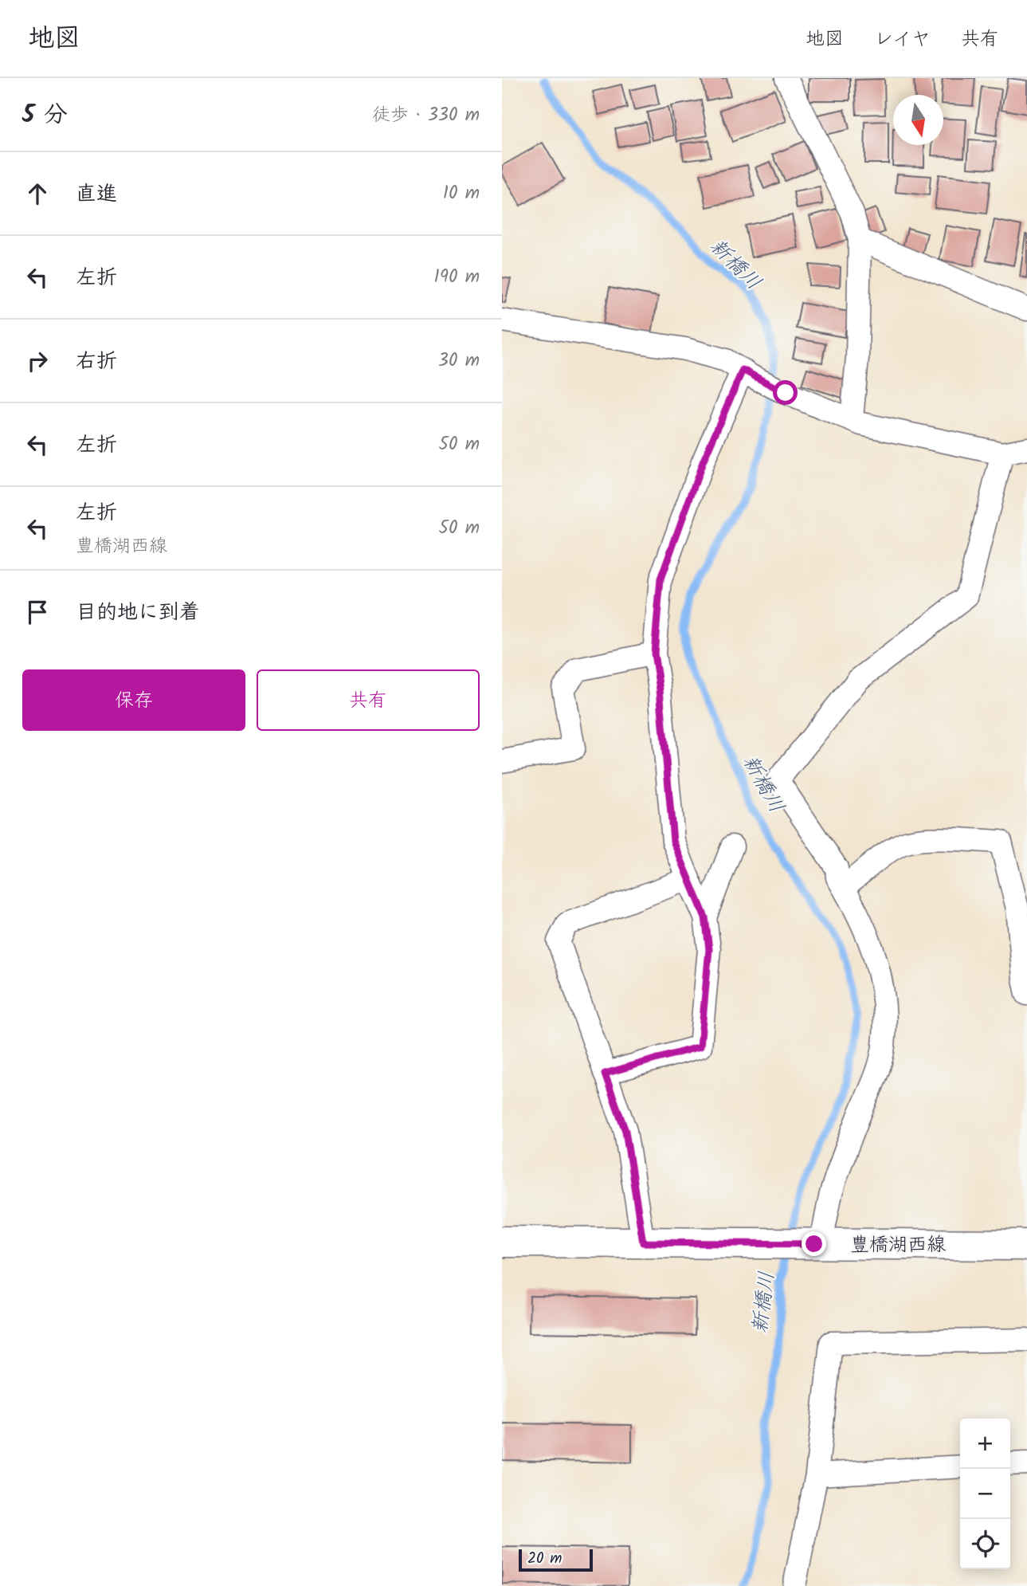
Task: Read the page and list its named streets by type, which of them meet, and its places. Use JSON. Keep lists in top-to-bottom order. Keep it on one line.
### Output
{"streets":{"main road":["豊橋湖西線"]},"water":["新橋川"],"scale_bar":"20 m","north":"bottom","page":{"header":"地図","nav":["地図","レイヤ","共有"],"heading":["5 分","徒歩 · 330 m"],"list":[["直進","10 m"],["左折","190 m"],["右折","30 m"],["左折","50 m"],["左折","豊橋湖西線","50 m"],"目的地に到着"],"buttons":["保存","共有"],"map_buttons":["+","−"],"scale":"20 m"}}
